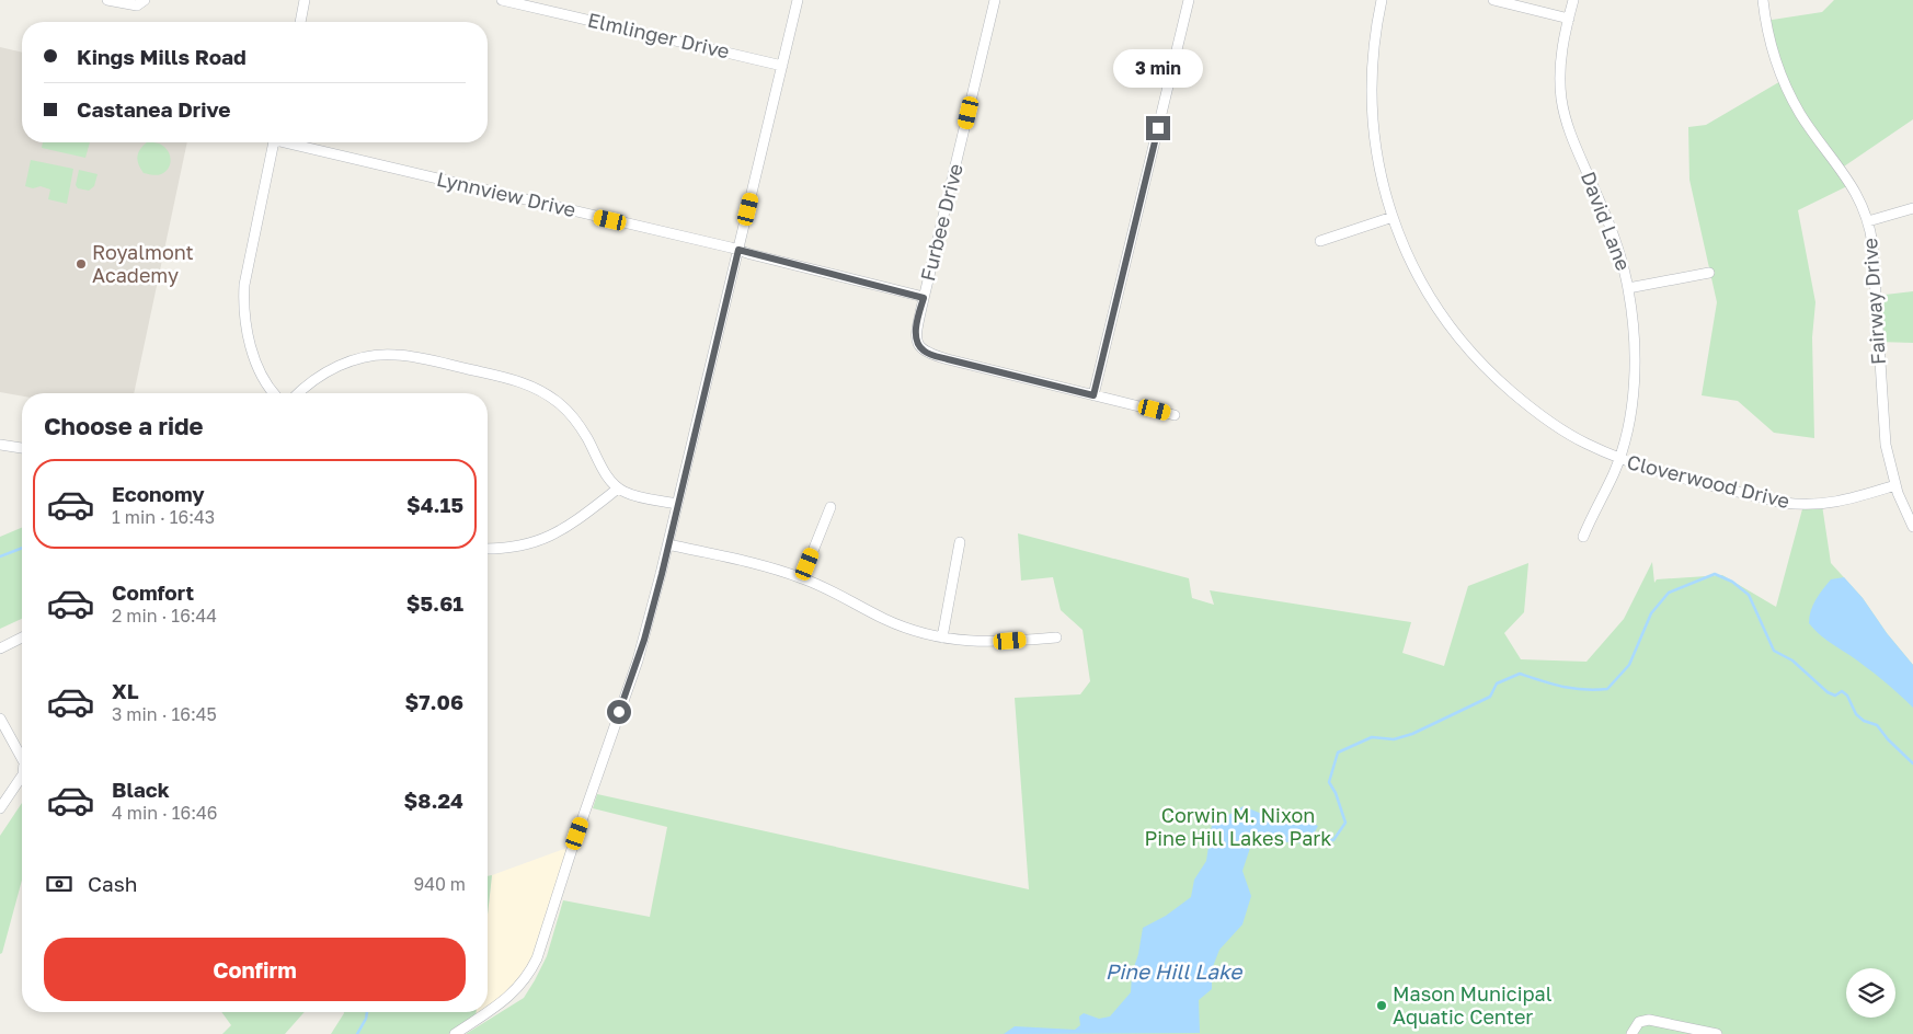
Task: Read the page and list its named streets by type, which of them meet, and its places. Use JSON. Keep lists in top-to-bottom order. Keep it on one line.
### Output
{"streets":{"street":["Elmlinger Drive","Lynnview Drive","David Lane","Furbee Drive","Fairway Drive","Cloverwood Drive"]},"crossings":[["Lynnview Drive","Furbee Drive"],["David Lane","Cloverwood Drive"],["Fairway Drive","Cloverwood Drive"]],"water":["Pine Hill Lake"],"parks":["Corwin M. Nixon Pine Hill Lakes Park"],"places":["Royalmont Academy","Mason Municipal Aquatic Center"],"page":{"banner":["Kings Mills Road","Castanea Drive"],"bubble":"3 min","heading":"Choose a ride","list":[{"name":"Economy","note":"1 min · 16:43","value":"$4.15"},{"name":"Comfort","note":"2 min · 16:44","value":"$5.61"},{"name":"XL","note":"3 min · 16:45","value":"$7.06"},{"name":"Black","note":"4 min · 16:46","value":"$8.24"}],"pay":["Cash","940 m"],"buttons":"Confirm"}}
